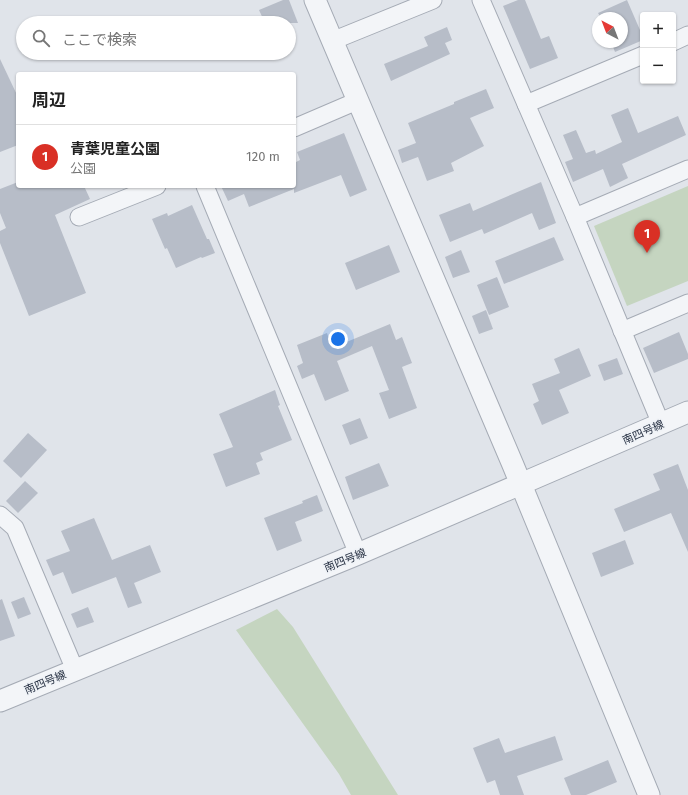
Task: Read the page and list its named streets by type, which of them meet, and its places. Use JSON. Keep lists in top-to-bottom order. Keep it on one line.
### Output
{"streets":{"street":["南四号線"]},"north":"top left","page":{"map_buttons":["+","−"],"search":"ここで検索","heading":"周辺","list":[{"mark":"1","name":"青葉児童公園","note":"公園","value":"120 m"}],"pins":"1"}}
